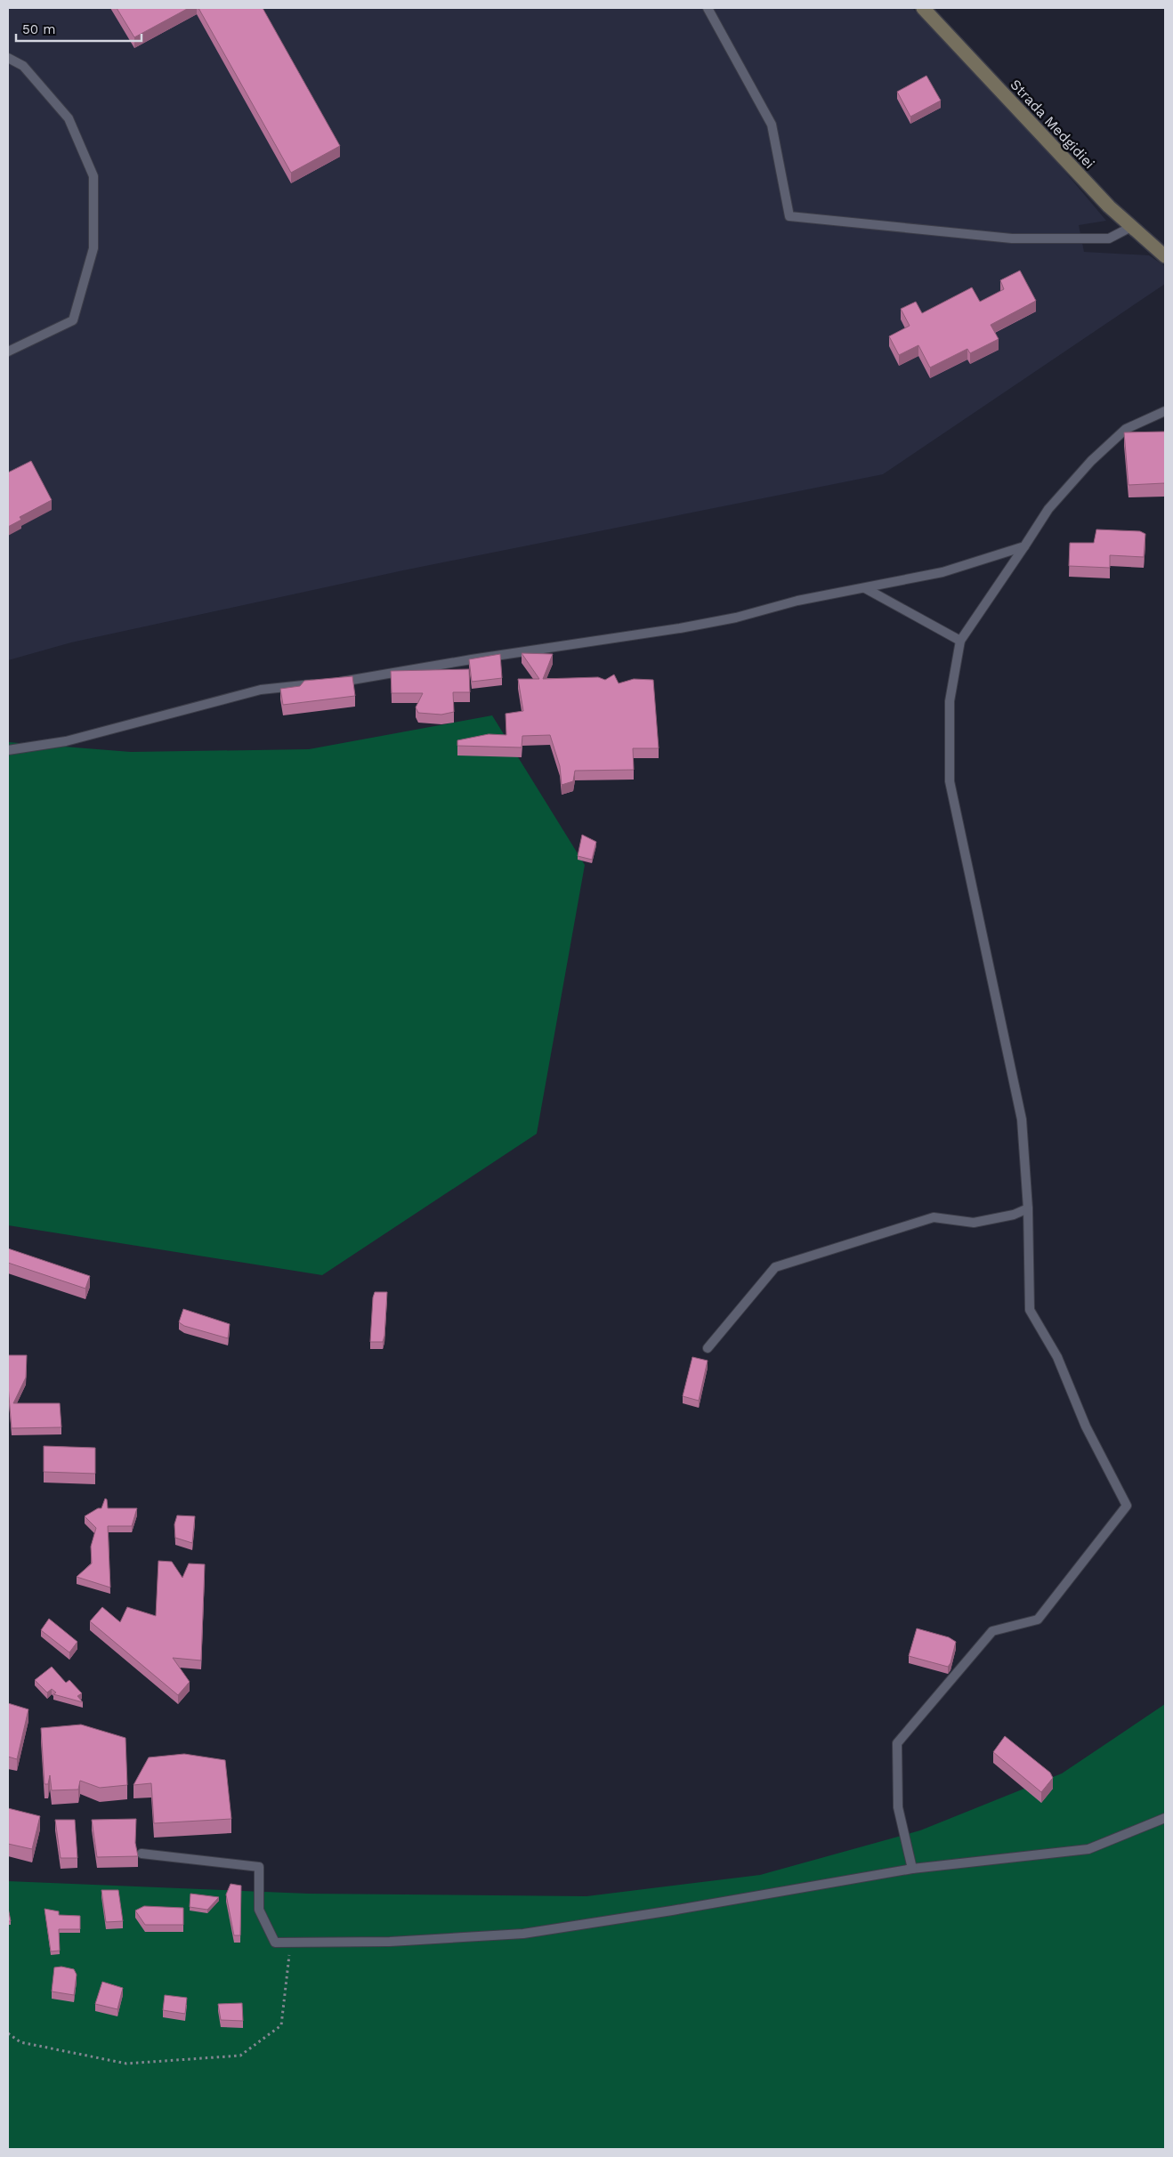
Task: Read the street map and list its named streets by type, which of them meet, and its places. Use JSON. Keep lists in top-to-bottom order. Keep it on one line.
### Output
{"streets":{"main road":["Strada Medgidiei"]},"scale_bar":"50 m"}
